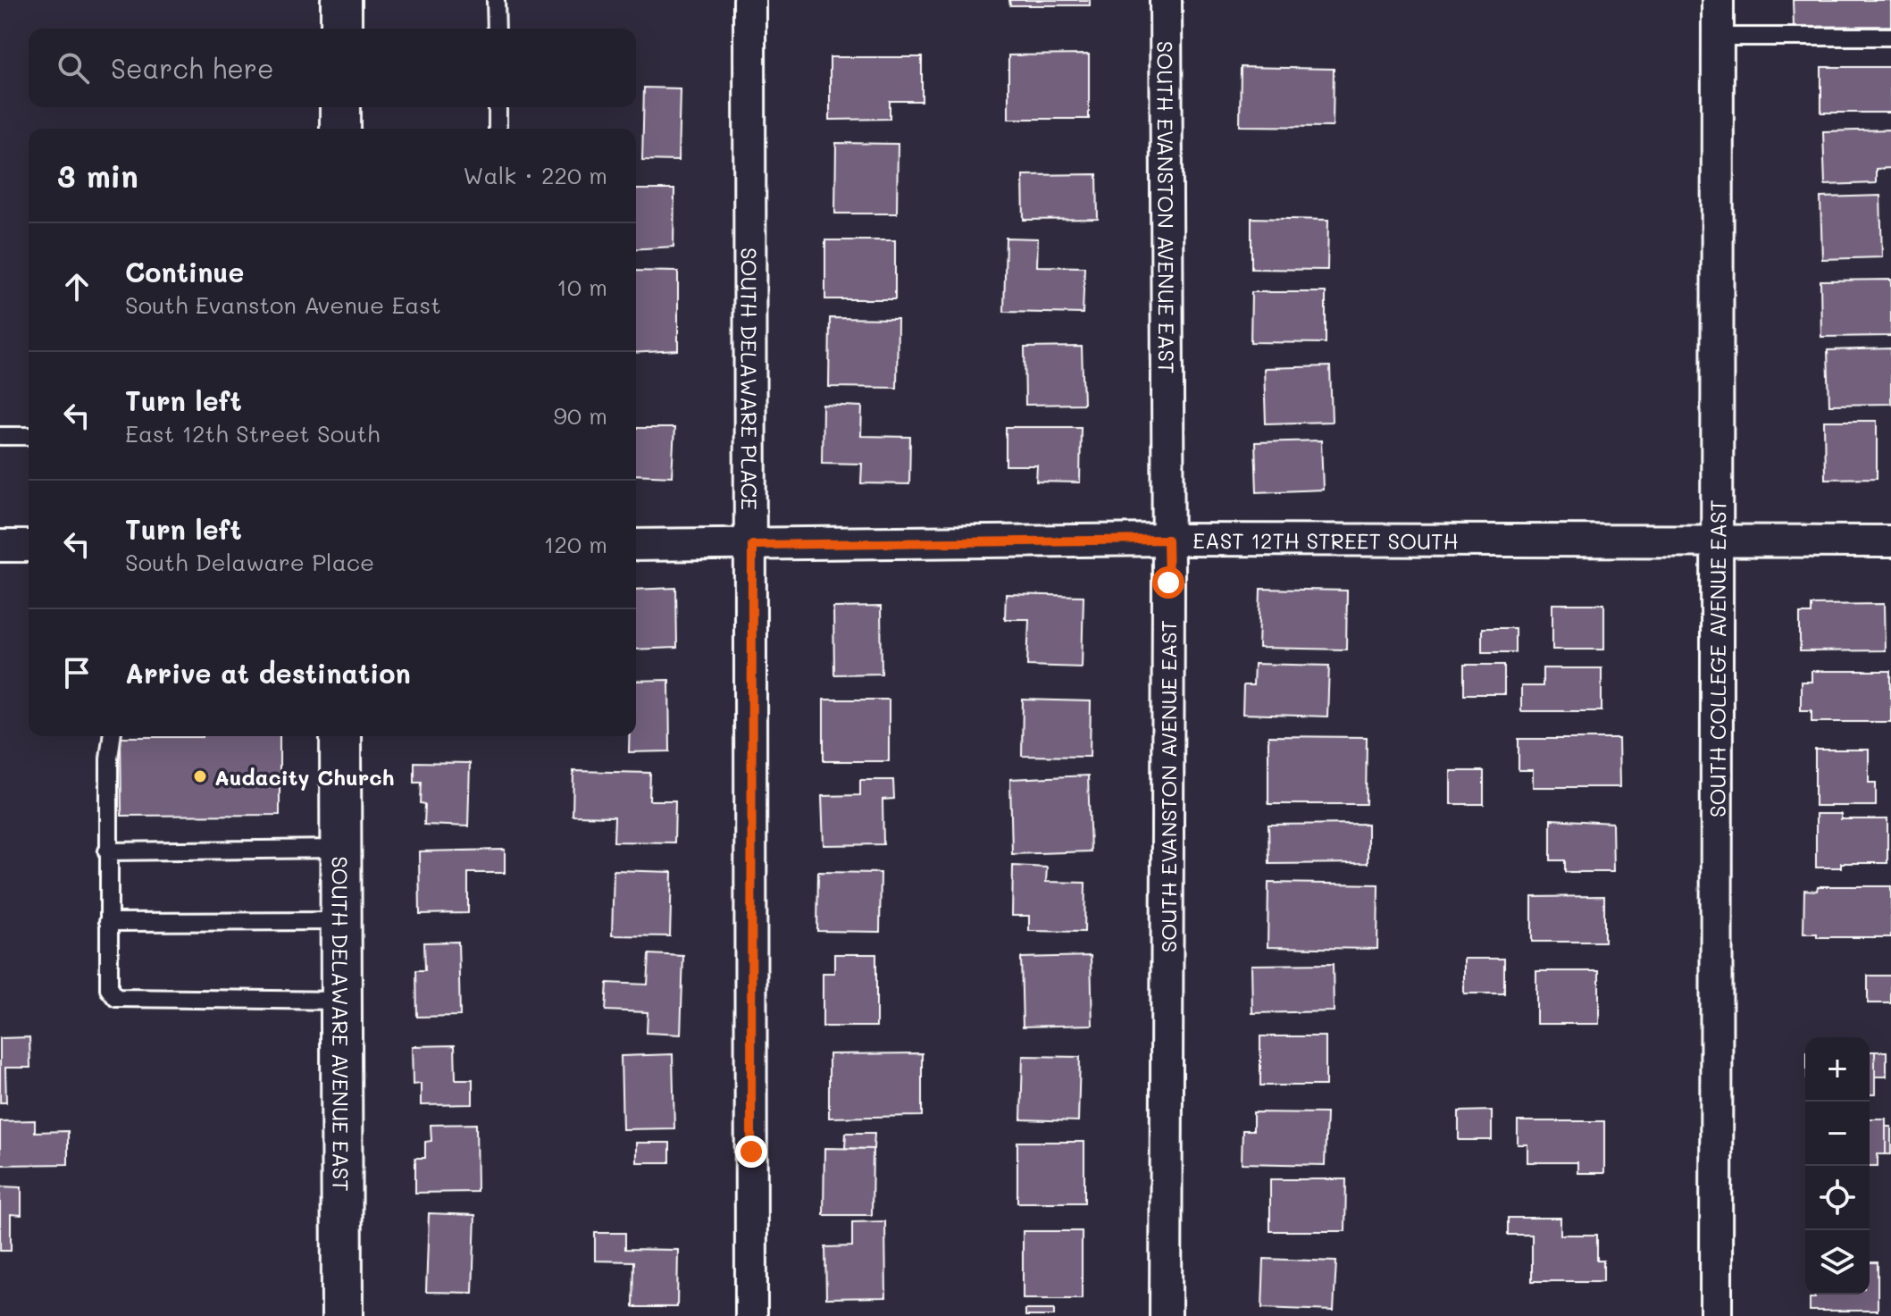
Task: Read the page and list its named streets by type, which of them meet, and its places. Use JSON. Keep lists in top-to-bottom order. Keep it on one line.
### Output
{"streets":{"main road":["SOUTH DELAWARE AVENUE EAST"],"street":["SOUTH EVANSTON AVENUE EAST","SOUTH DELAWARE PLACE","EAST 12TH STREET SOUTH","SOUTH COLLEGE AVENUE EAST"]},"crossings":[["SOUTH EVANSTON AVENUE EAST","EAST 12TH STREET SOUTH"],["SOUTH DELAWARE PLACE","EAST 12TH STREET SOUTH"],["EAST 12TH STREET SOUTH","SOUTH COLLEGE AVENUE EAST"]],"places":["Audacity Church"],"page":{"search":"Search here","heading":["3 min","Walk · 220 m"],"list":[["Continue","South Evanston Avenue East","10 m"],["Turn left","East 12th Street South","90 m"],["Turn left","South Delaware Place","120 m"],"Arrive at destination"],"map_buttons":["+","−"]}}
